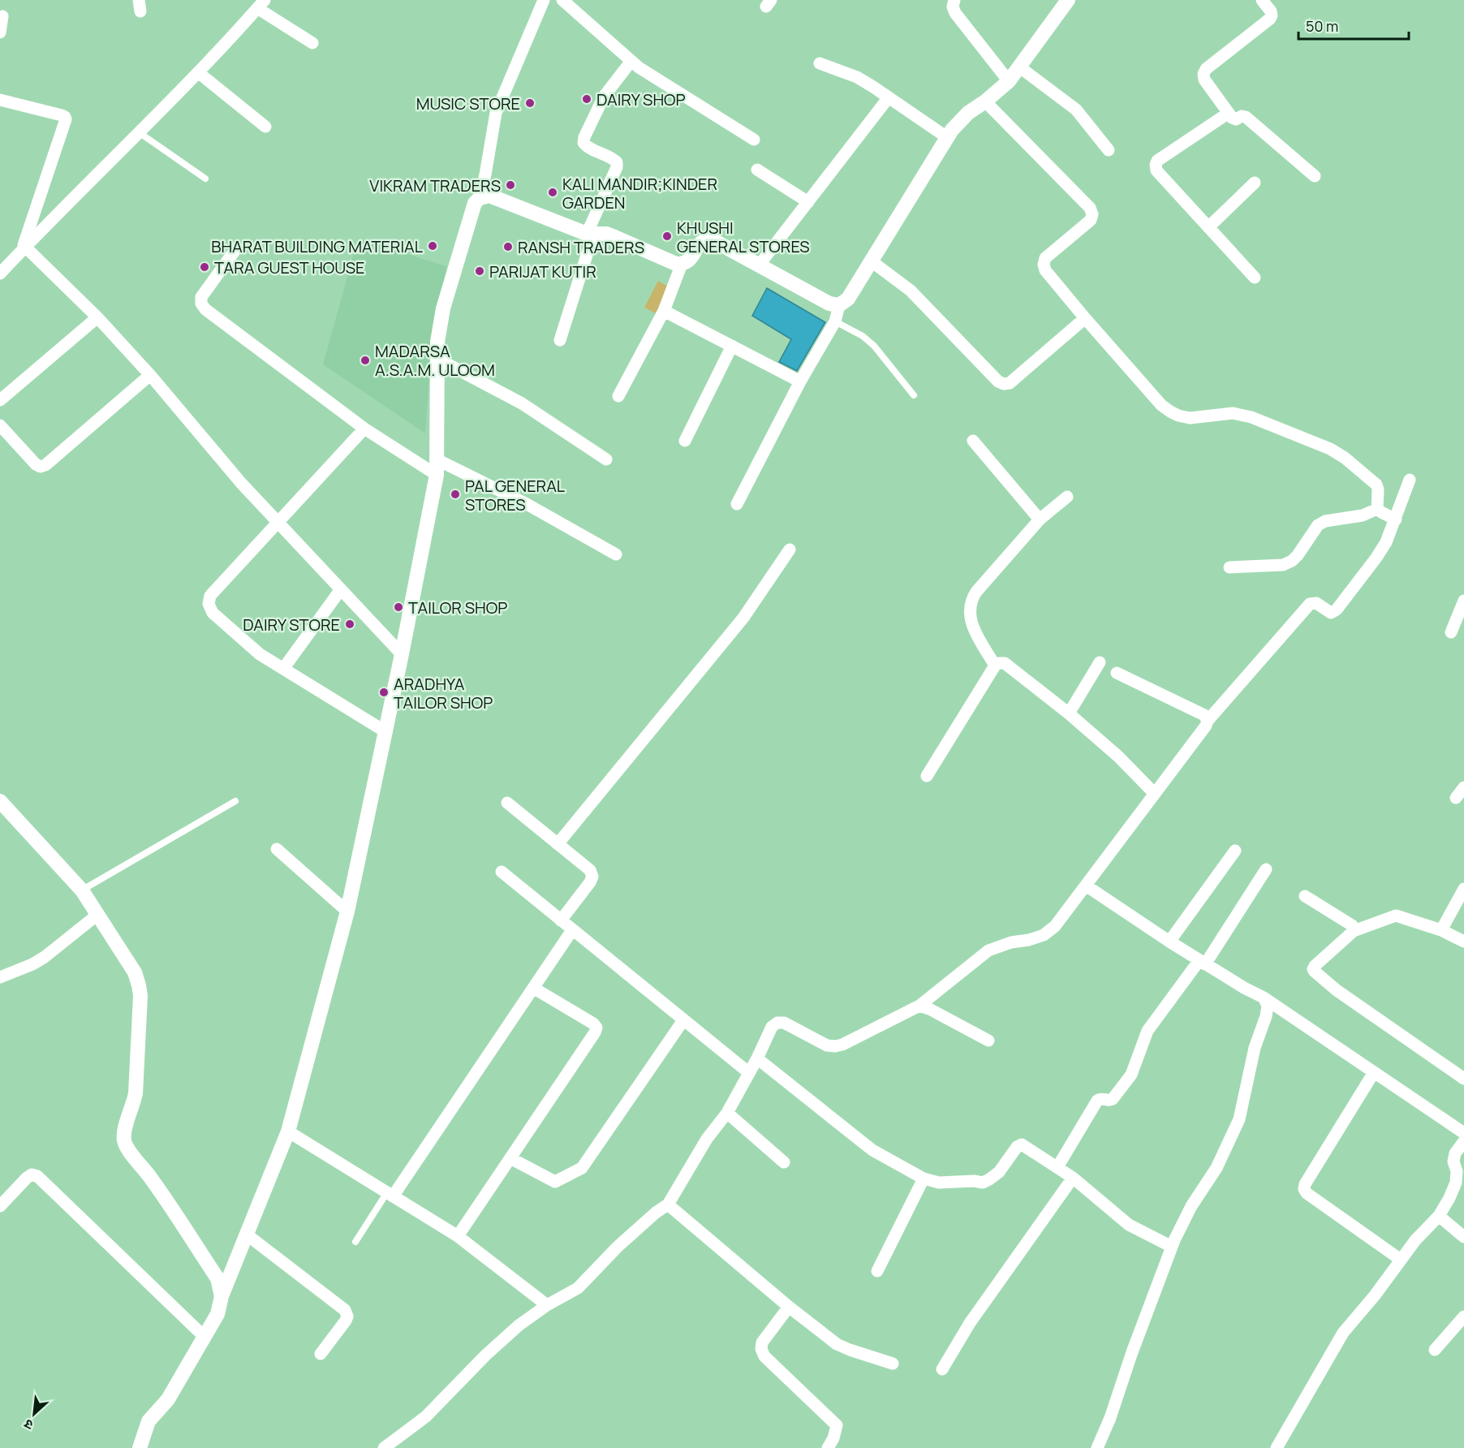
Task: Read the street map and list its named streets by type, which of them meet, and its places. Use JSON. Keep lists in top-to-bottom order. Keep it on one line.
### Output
{"places":["DAIRY SHOP","MUSIC STORE","VIKRAM TRADERS","KALI MANDIR;KINDER GARDEN","KHUSHI GENERAL STORES","BHARAT BUILDING MATERIAL","RANSH TRADERS","TARA GUEST HOUSE","PARIJAT KUTIR","MADARSA A.S.A.M. ULOOM","PAL GENERAL STORES","TAILOR SHOP","DAIRY STORE","ARADHYA TAILOR SHOP"],"scale_bar":"50 m","north":"bottom left"}
